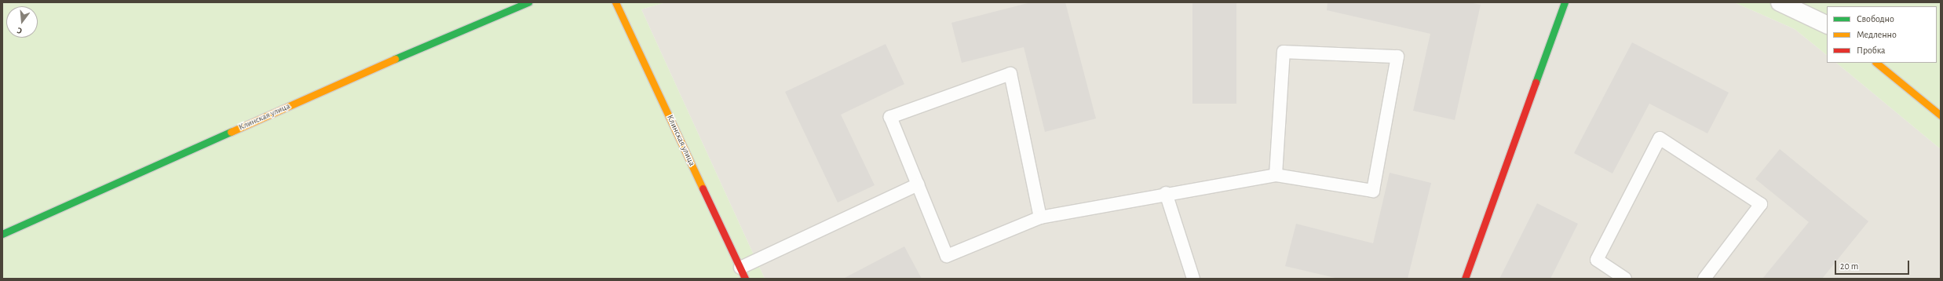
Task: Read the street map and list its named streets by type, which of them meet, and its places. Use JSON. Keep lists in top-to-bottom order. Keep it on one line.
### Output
{"streets":{"street":["Клинская улица"]},"legend":["Свободно","Медленно","Пробка"],"scale_bar":"20 m","north":"bottom"}
